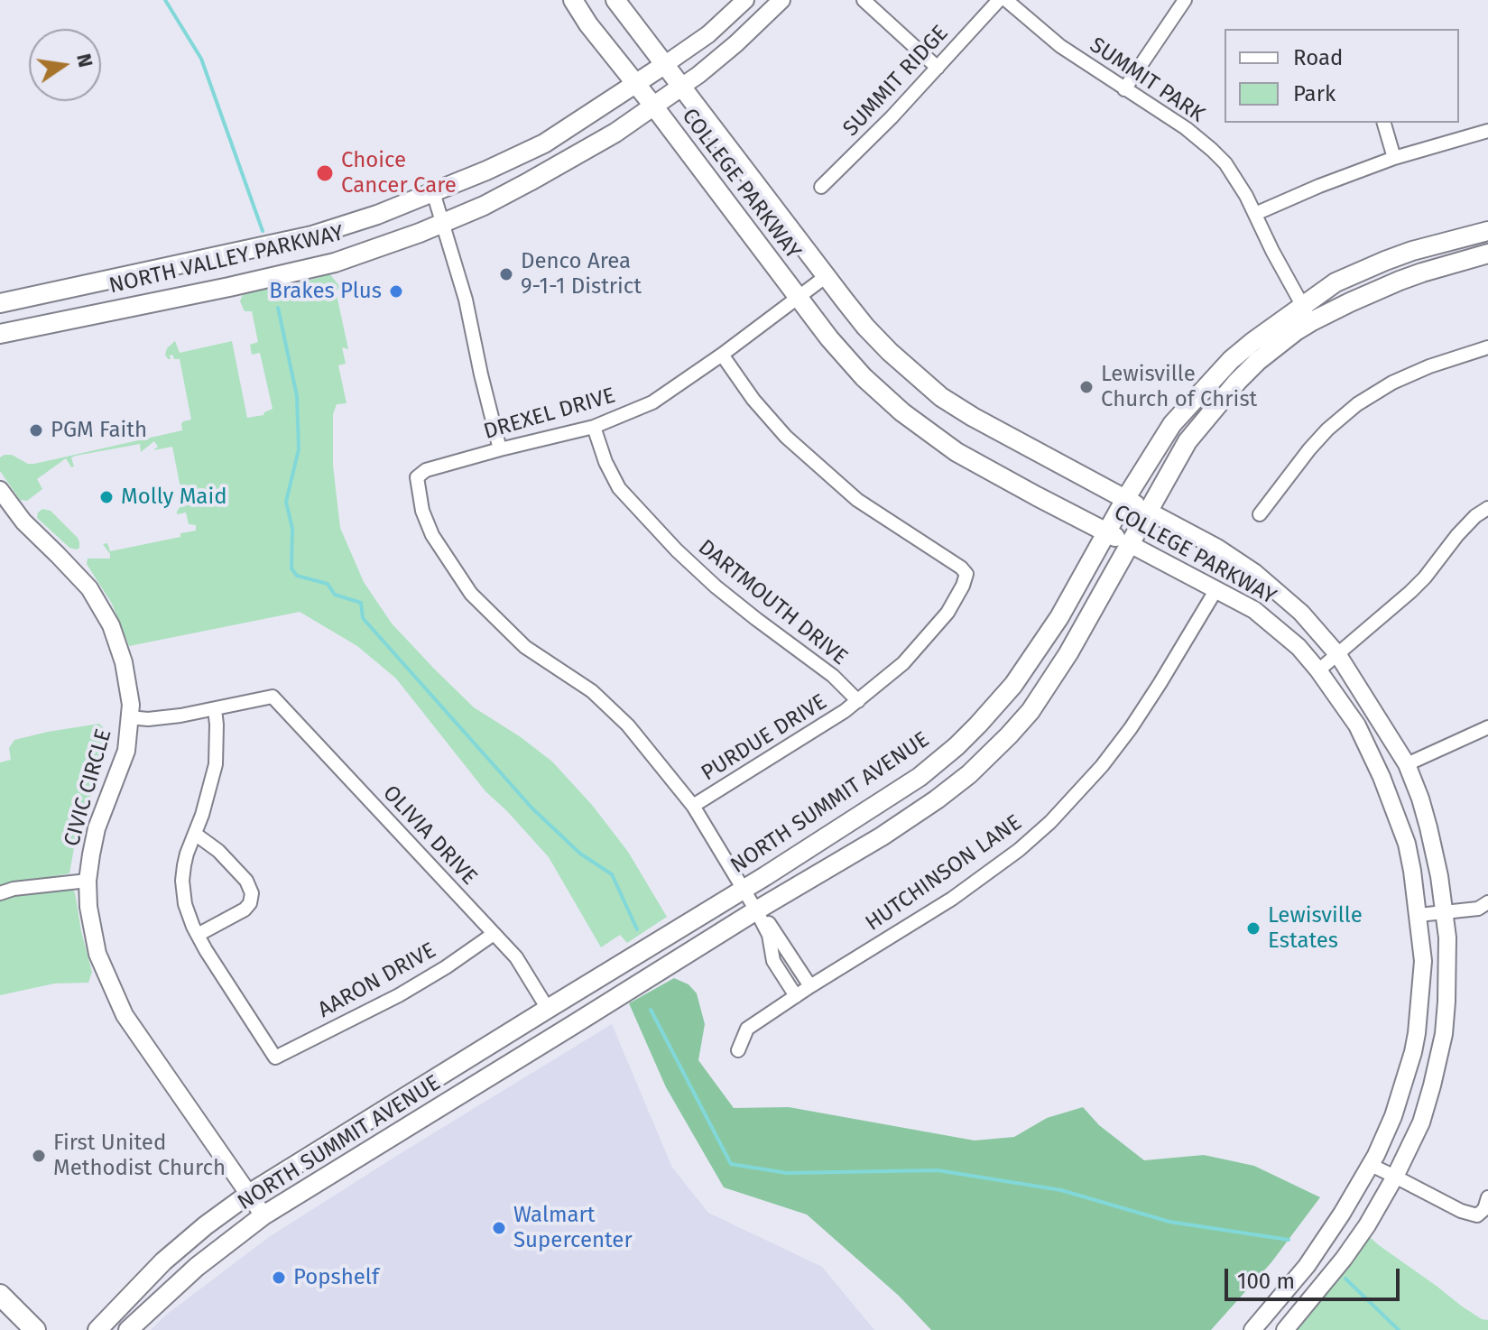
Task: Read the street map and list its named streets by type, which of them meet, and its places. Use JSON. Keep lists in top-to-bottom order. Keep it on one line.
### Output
{"streets":{"main road":["COLLEGE PARKWAY","NORTH VALLEY PARKWAY","NORTH SUMMIT AVENUE"],"street":["SUMMIT PARK","SUMMIT RIDGE","DREXEL DRIVE","DARTMOUTH DRIVE","PURDUE DRIVE","CIVIC CIRCLE","OLIVIA DRIVE","HUTCHINSON LANE","AARON DRIVE"]},"crossings":[["SUMMIT PARK","NORTH SUMMIT AVENUE"],["COLLEGE PARKWAY","NORTH VALLEY PARKWAY"],["COLLEGE PARKWAY","DREXEL DRIVE"],["COLLEGE PARKWAY","NORTH SUMMIT AVENUE"],["COLLEGE PARKWAY","HUTCHINSON LANE"],["DREXEL DRIVE","DARTMOUTH DRIVE"],["DREXEL DRIVE","PURDUE DRIVE"],["DARTMOUTH DRIVE","PURDUE DRIVE"],["CIVIC CIRCLE","NORTH SUMMIT AVENUE"],["NORTH SUMMIT AVENUE","OLIVIA DRIVE"],["OLIVIA DRIVE","AARON DRIVE"]],"places":["Choice Cancer Care","Denco Area 9-1-1 District","Brakes Plus","Lewisville Church of Christ","PGM Faith","Molly Maid","Lewisville Estates","First United Methodist Church","Walmart Supercenter","Popshelf"],"legend":["Road","Park"],"scale_bar":"100 m","north":"right"}
